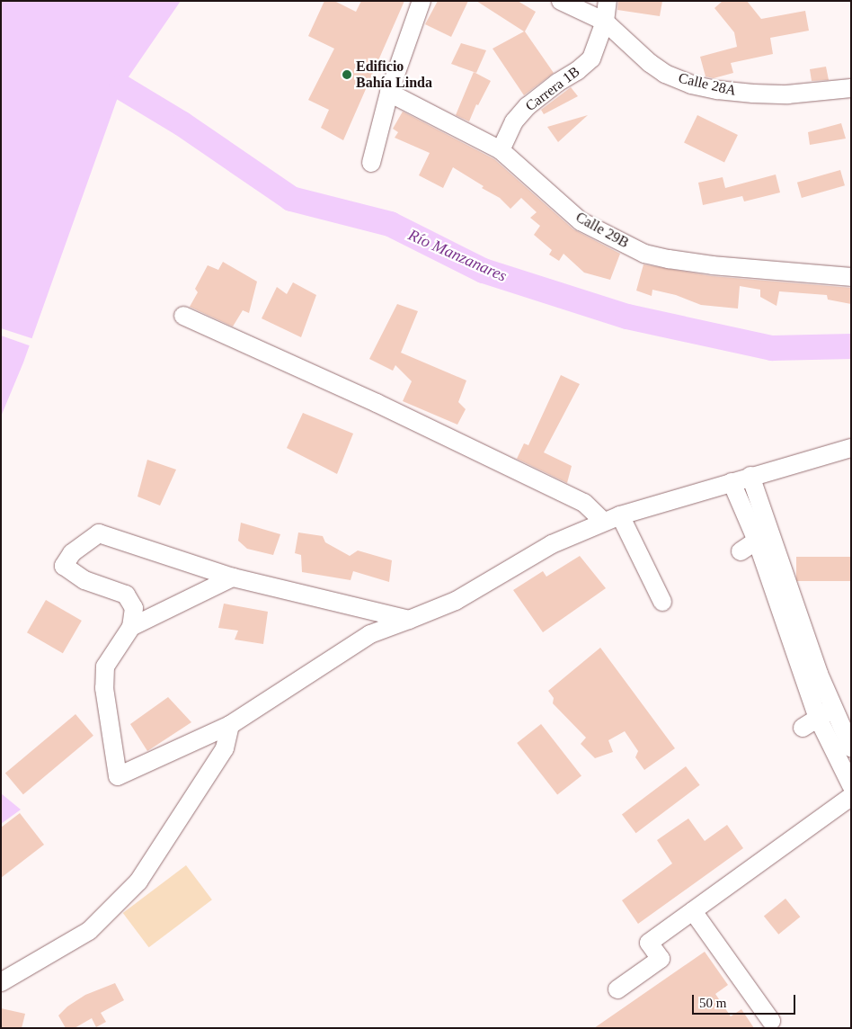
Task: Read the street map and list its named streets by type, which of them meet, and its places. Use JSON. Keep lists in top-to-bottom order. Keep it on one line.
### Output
{"streets":{"street":["Calle 28A","Carrera 1B","Calle 29B"]},"crossings":[["Calle 28A","Carrera 1B"],["Carrera 1B","Calle 29B"]],"water":["Río Manzanares"],"places":["Edificio Bahía Linda"],"scale_bar":"50 m"}
